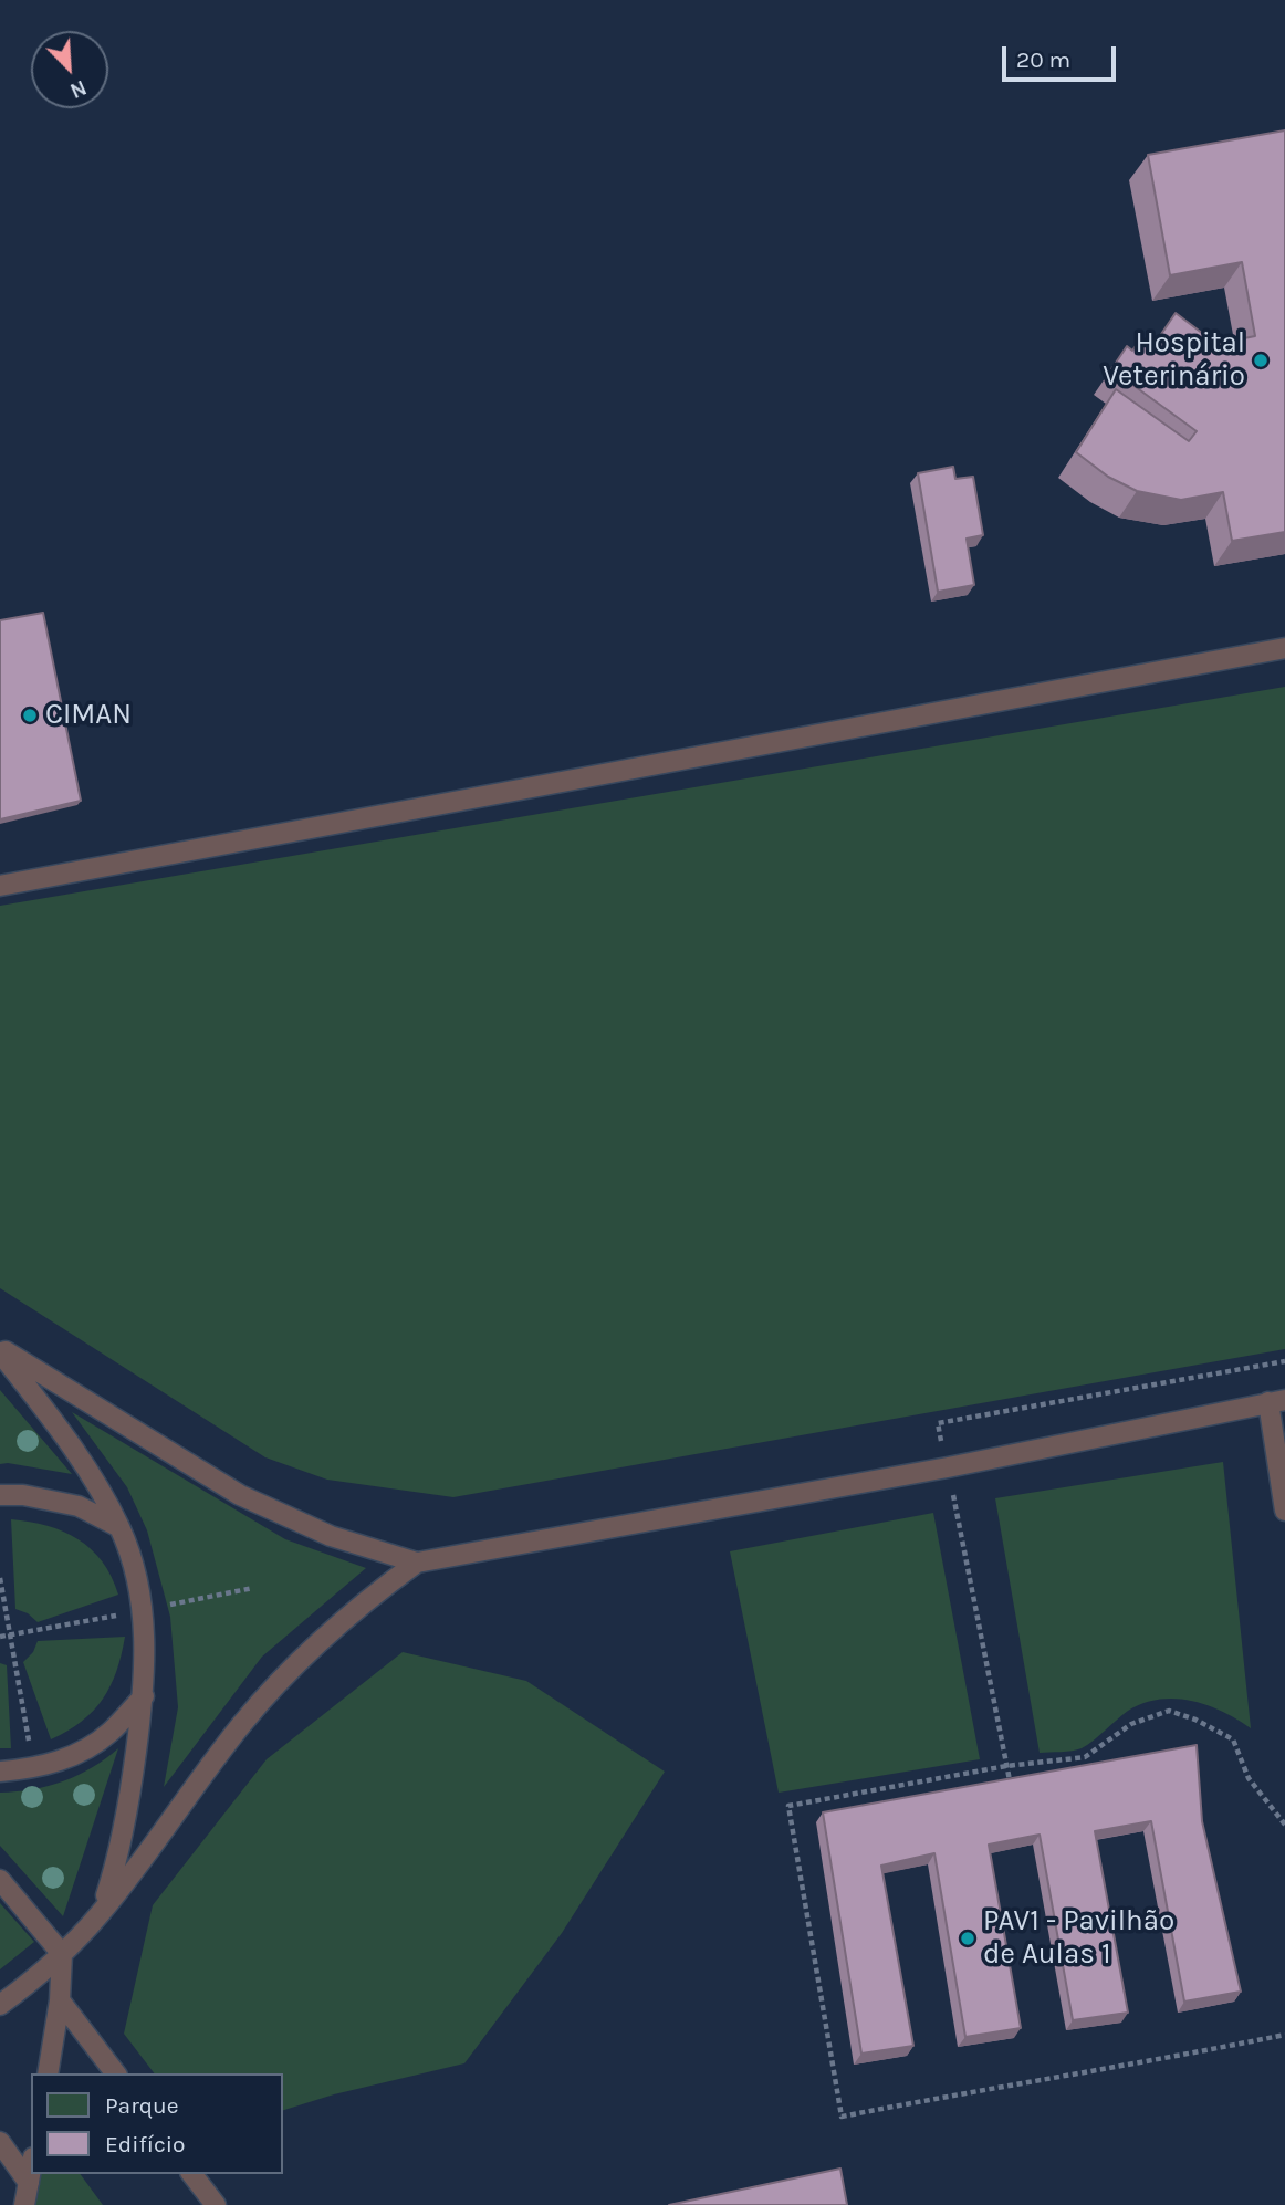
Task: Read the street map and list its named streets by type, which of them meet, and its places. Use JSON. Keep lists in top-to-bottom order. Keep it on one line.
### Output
{"places":["Hospital Veterinário","CIMAN","PAV1 - Pavilhão de Aulas 1"],"legend":["Parque","Edifício"],"scale_bar":"20 m","north":"bottom right"}
